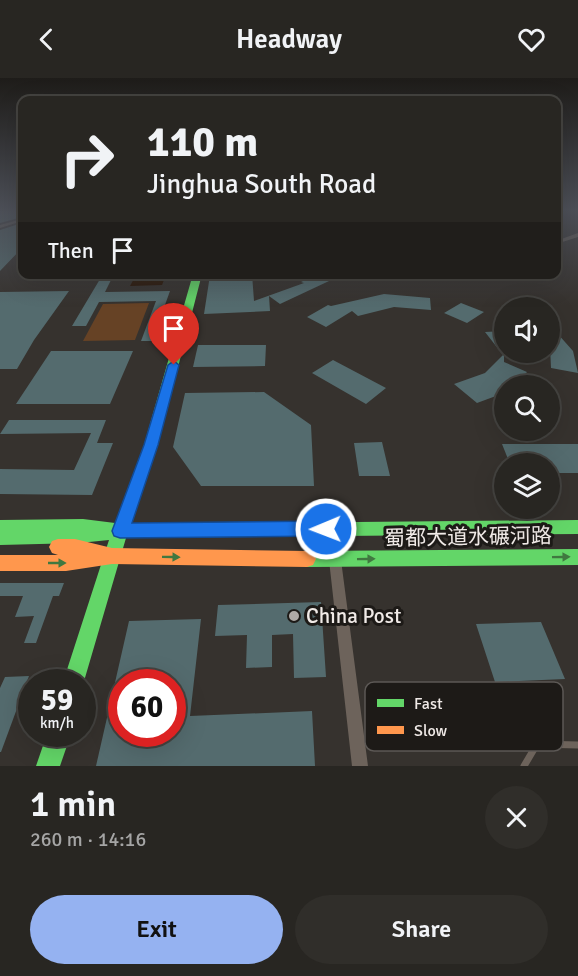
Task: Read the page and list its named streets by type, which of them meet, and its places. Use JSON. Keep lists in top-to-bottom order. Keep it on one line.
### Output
{"streets":{"main road":["蜀都大道水碾河路"]},"places":["China Post"],"legend":["Fast","Slow"],"page":{"header":"Headway","turn":["110 m","Jinghua South Road"],"then":"Then","speed":"59 km/h","limit":"60","heading":["1 min","260 m · 14:16"],"buttons":["Exit","Share"]}}
